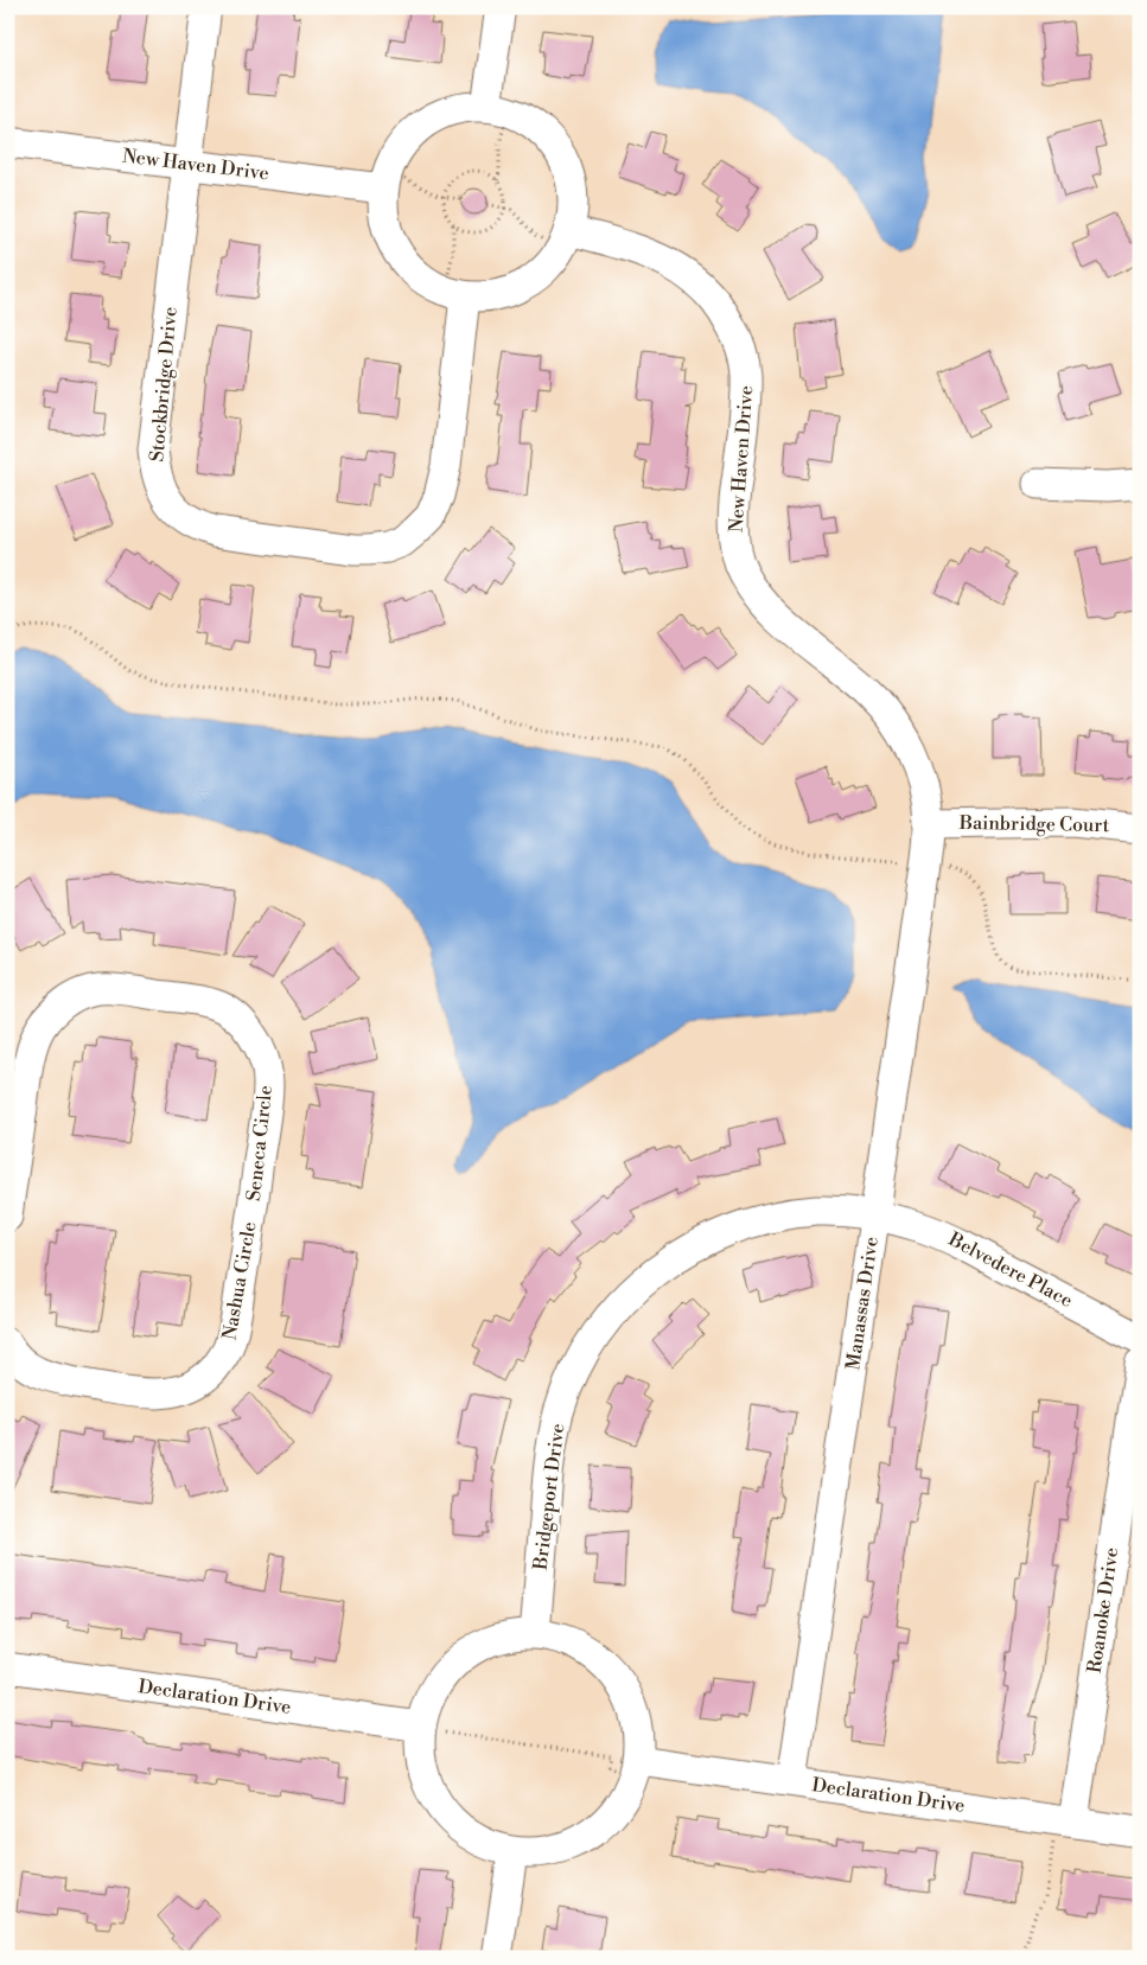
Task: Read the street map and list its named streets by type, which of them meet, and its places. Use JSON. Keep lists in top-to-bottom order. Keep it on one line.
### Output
{"streets":{"street":["New Haven Drive","Stockbridge Drive","Bainbridge Court","Seneca Circle","Belvedere Place","Nashua Circle","Manassas Drive","Bridgeport Drive","Roanoke Drive","Declaration Drive"]},"crossings":[["New Haven Drive","Stockbridge Drive"],["New Haven Drive","Bainbridge Court"],["New Haven Drive","Manassas Drive"],["Bainbridge Court","Manassas Drive"],["Seneca Circle","Nashua Circle"],["Belvedere Place","Manassas Drive"],["Belvedere Place","Bridgeport Drive"],["Manassas Drive","Bridgeport Drive"],["Manassas Drive","Declaration Drive"],["Roanoke Drive","Declaration Drive"]]}
